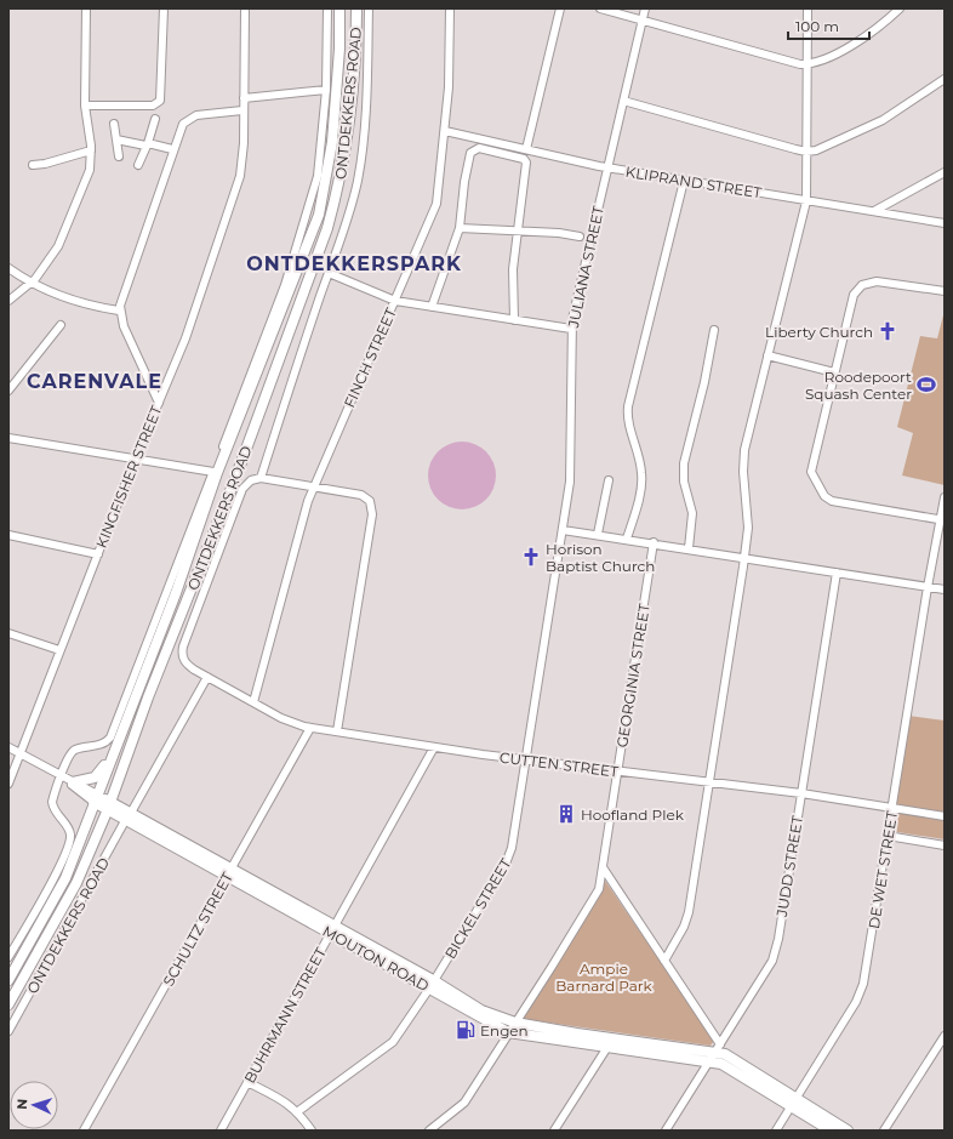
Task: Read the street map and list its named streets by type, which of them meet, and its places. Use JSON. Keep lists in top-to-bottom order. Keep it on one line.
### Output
{"streets":{"main road":["ONTDEKKERS ROAD","MOUTON ROAD"],"street":["KLIPRAND STREET","JULIANA STREET","FINCH STREET","KINGFISHER STREET","GEORGINIA STREET","CUTTEN STREET","JUDD STREET","DE WET STREET","BICKEL STREET","SCHULTZ STREET","BUHRMANN STREET"]},"crossings":[["ONTDEKKERS ROAD","CUTTEN STREET"],["ONTDEKKERS ROAD","MOUTON ROAD"],["KLIPRAND STREET","JULIANA STREET"],["KLIPRAND STREET","FINCH STREET"],["JULIANA STREET","BICKEL STREET"],["FINCH STREET","CUTTEN STREET"],["KINGFISHER STREET","MOUTON ROAD"],["GEORGINIA STREET","CUTTEN STREET"],["GEORGINIA STREET","MOUTON ROAD"],["CUTTEN STREET","JUDD STREET"],["CUTTEN STREET","DE WET STREET"],["CUTTEN STREET","BICKEL STREET"],["CUTTEN STREET","SCHULTZ STREET"],["CUTTEN STREET","BUHRMANN STREET"],["JUDD STREET","MOUTON ROAD"],["DE WET STREET","MOUTON ROAD"],["BICKEL STREET","MOUTON ROAD"],["SCHULTZ STREET","MOUTON ROAD"],["MOUTON ROAD","BUHRMANN STREET"]],"districts":["ONTDEKKERSPARK","CARENVALE"],"parks":["Ampie Barnard Park"],"places":{"church":["Liberty Church","Horison Baptist Church"],"sports":["Roodepoort Squash Center"],"building":["Hoofland Plek"],"fuel station":["Engen"]},"scale_bar":"100 m","north":"left"}
